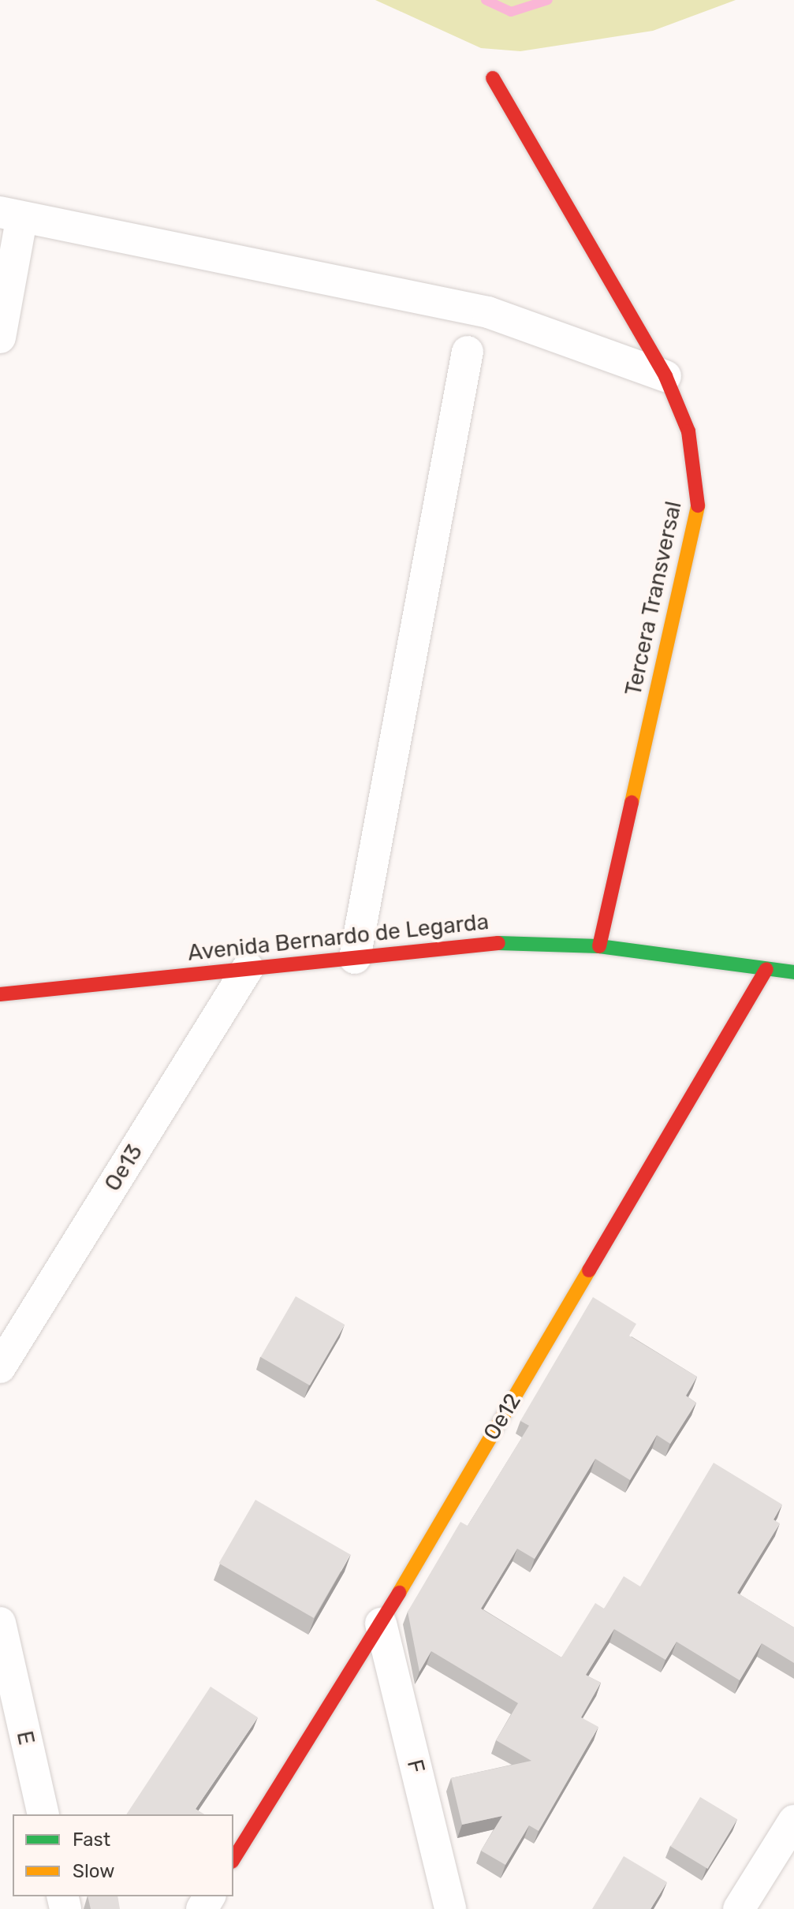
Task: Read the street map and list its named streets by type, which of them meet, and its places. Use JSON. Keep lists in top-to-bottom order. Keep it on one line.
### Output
{"streets":{"street":["Tercera Transversal","Avenida Bernardo de Legarda","Oe13","Oe12","E","F"]},"crossings":[["Tercera Transversal","Avenida Bernardo de Legarda"],["Avenida Bernardo de Legarda","Oe13"],["Avenida Bernardo de Legarda","Oe12"],["Oe12","F"]],"legend":["Fast","Slow"]}
